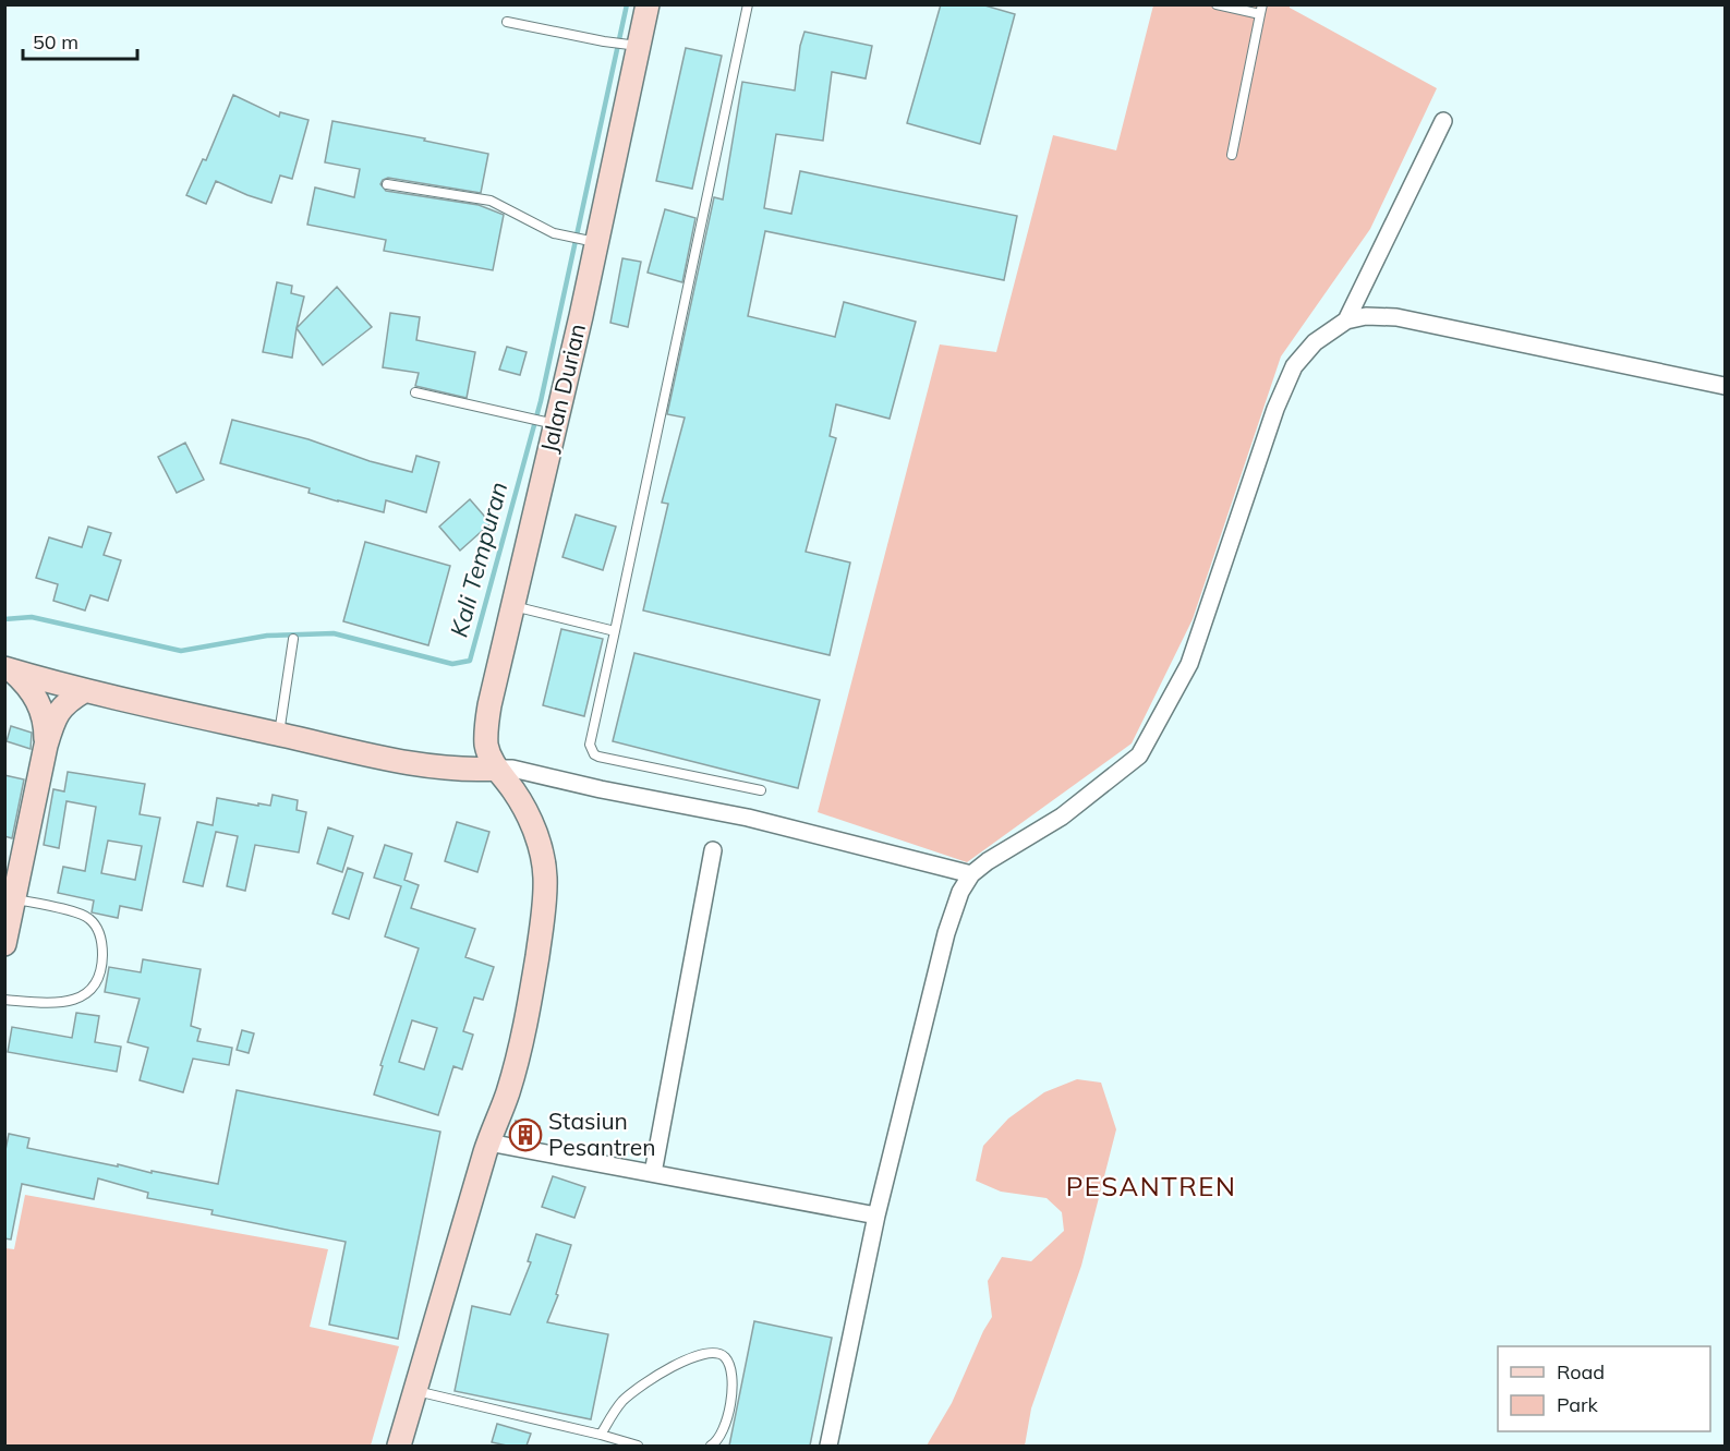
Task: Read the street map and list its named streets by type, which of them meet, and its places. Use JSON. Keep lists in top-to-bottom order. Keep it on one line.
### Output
{"streets":{"main road":["Jalan Durian"]},"districts":["PESANTREN"],"water":["Kali Tempuran"],"places":{"building":["Stasiun Pesantren"]},"legend":["Road","Park"],"scale_bar":"50 m"}
